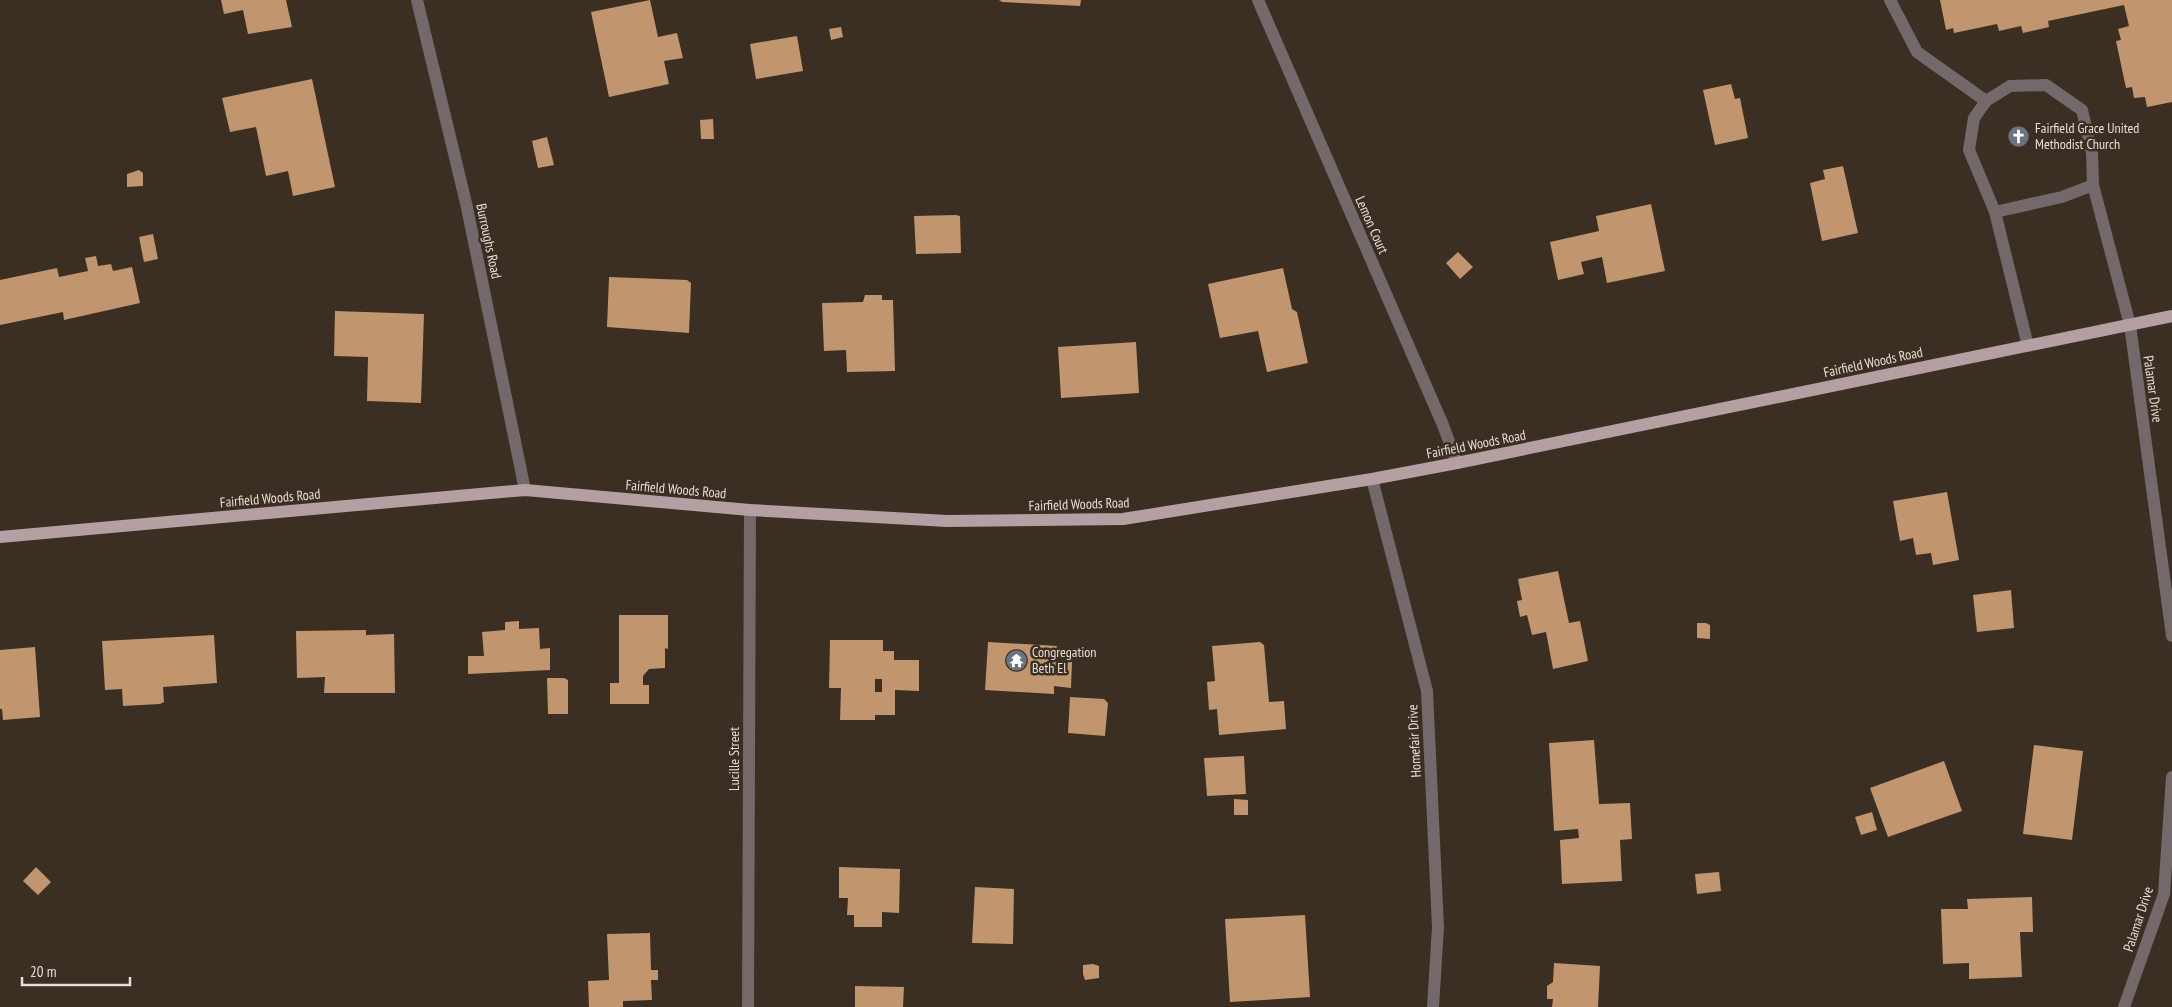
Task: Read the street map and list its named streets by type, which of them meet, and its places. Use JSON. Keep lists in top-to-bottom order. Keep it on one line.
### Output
{"streets":{"main road":["Fairfield Woods Road"],"street":["Lemon Court","Burroughs Road","Palamar Drive","Homefair Drive","Lucille Street"]},"crossings":[["Lemon Court","Fairfield Woods Road"],["Burroughs Road","Fairfield Woods Road"],["Fairfield Woods Road","Palamar Drive"],["Fairfield Woods Road","Homefair Drive"],["Fairfield Woods Road","Lucille Street"]],"places":{"church":["Fairfield Grace United Methodist Church"],"temple":["Congregation Beth El"]},"scale_bar":"20 m"}
